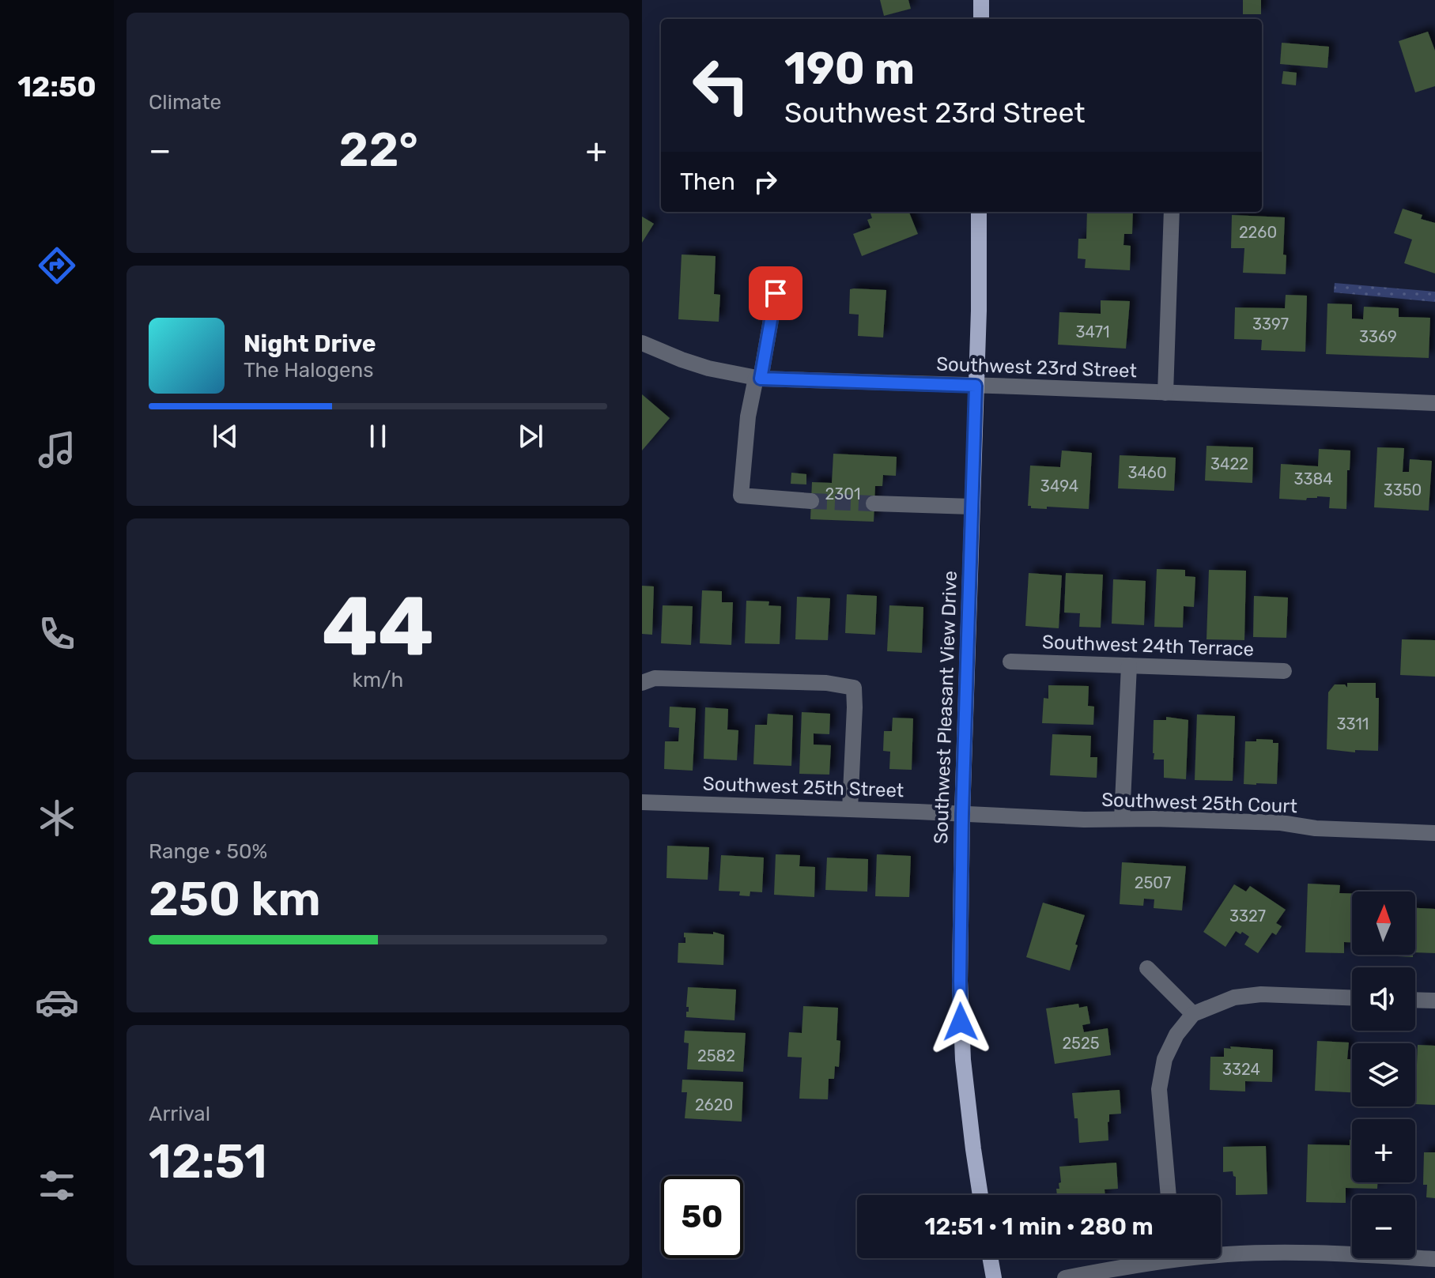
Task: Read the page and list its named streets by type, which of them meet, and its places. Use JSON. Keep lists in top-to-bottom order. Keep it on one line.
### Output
{"streets":{"main road":["Southwest Pleasant View Drive"],"street":["Southwest 23rd Street","Southwest 24th Terrace","Southwest 25th Street","Southwest 25th Court"]},"crossings":[["Southwest 23rd Street","Southwest Pleasant View Drive"],["Southwest Pleasant View Drive","Southwest 25th Street"],["Southwest Pleasant View Drive","Southwest 25th Court"],["Southwest 25th Street","Southwest 25th Court"]],"house_numbers":["2260","3397","3471","3369","3422","3460","3384","3494","3350","2301","3311","2507","3327","2525","2582","3324","2620"],"north":"top","page":{"tabs":"12:50","tile":["Climate",["44","km/h"],["Range · 50%","250 km"],["Arrival","12:51"]],"turn":["190 m","Southwest 23rd Street"],"heat":["−","22°","+"],"then":"Then","song":["Night Drive","The Halogens"],"map_buttons":["+","−"],"limit":"50","trip":"12:51 · 1 min · 280 m"}}
